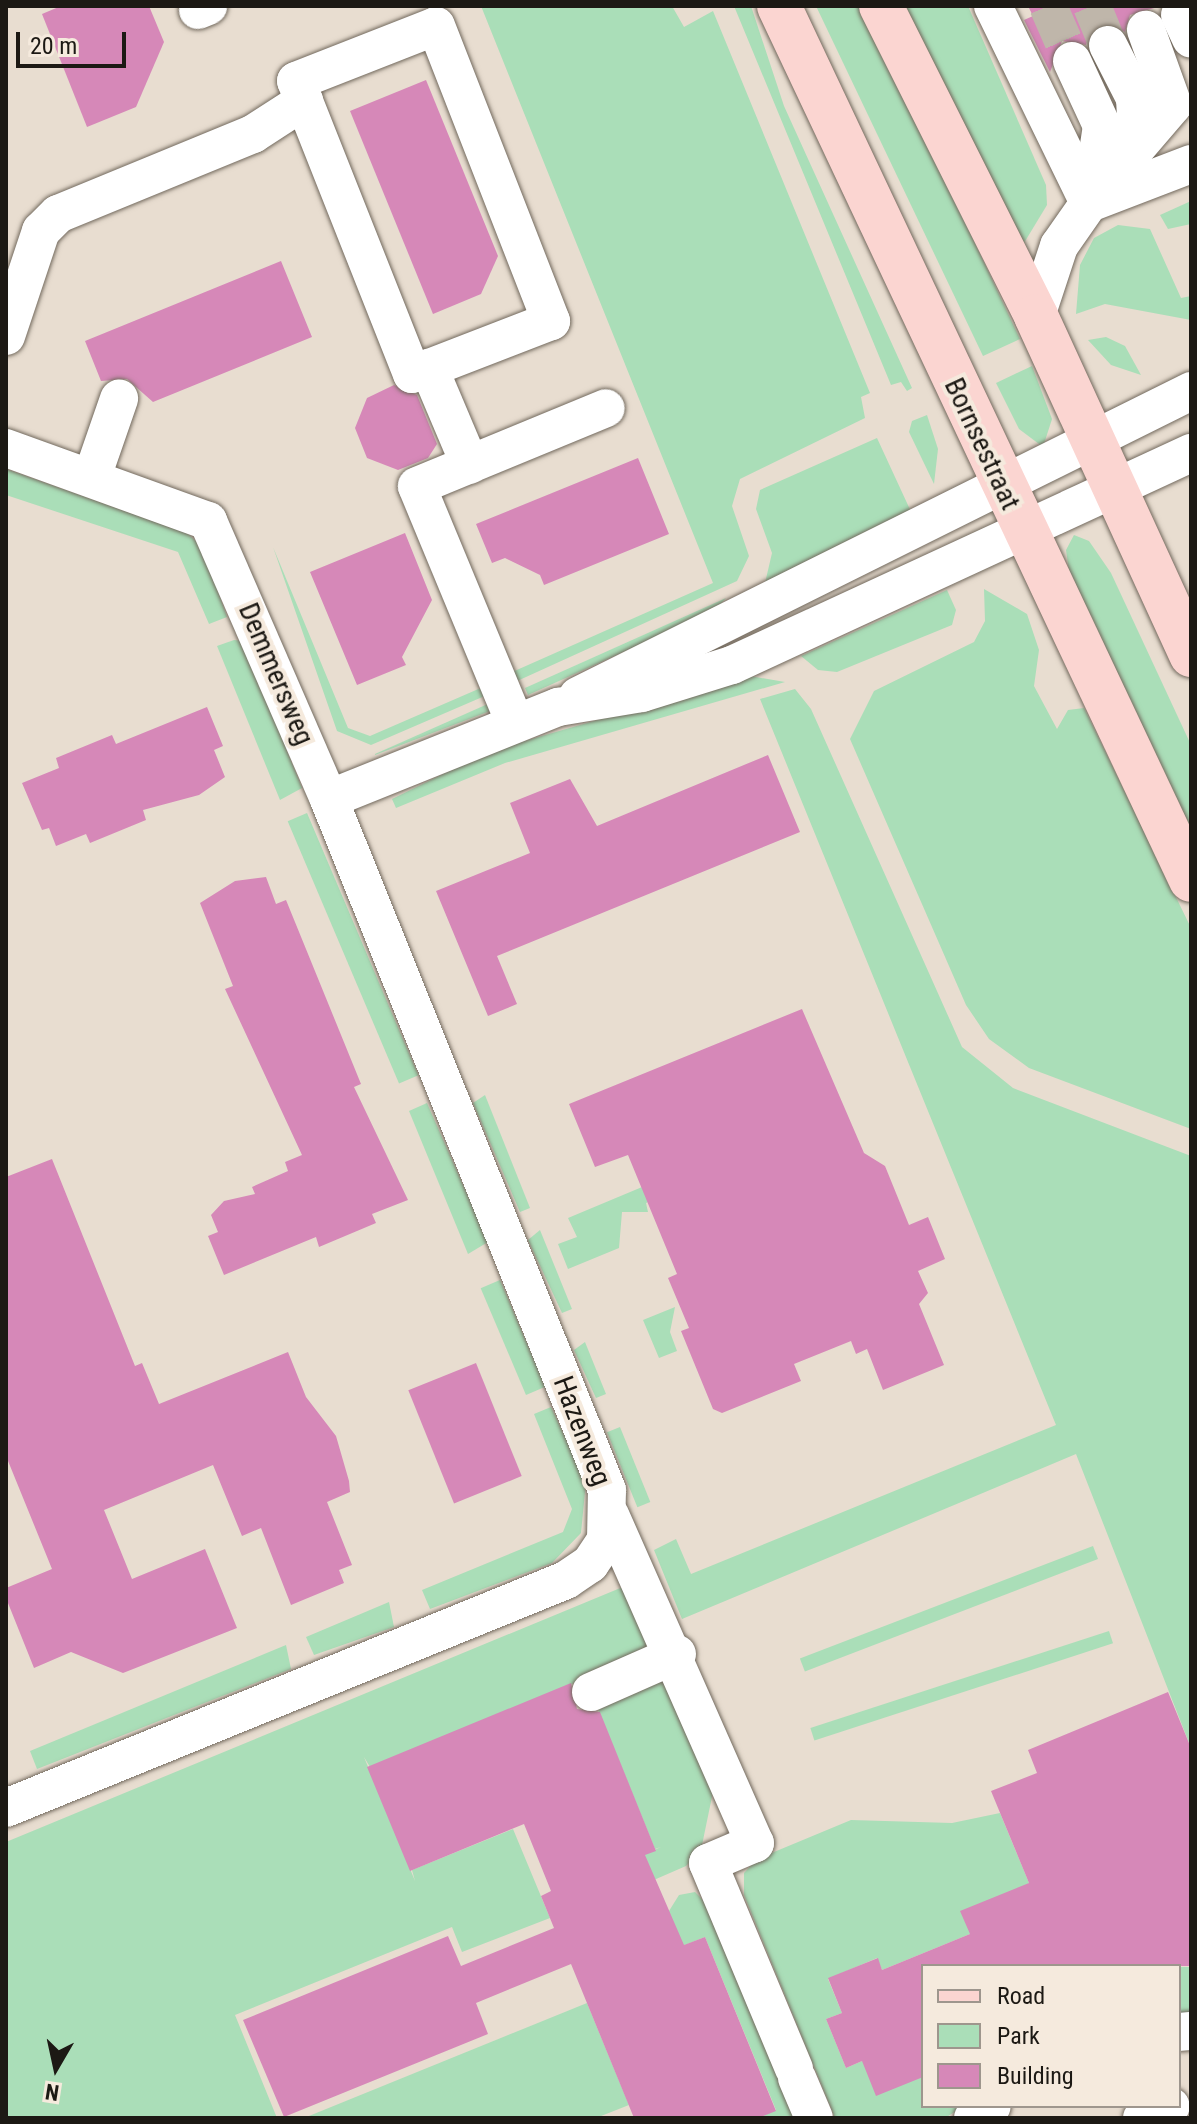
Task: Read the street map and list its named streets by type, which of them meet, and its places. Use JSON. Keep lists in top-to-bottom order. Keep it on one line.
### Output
{"streets":{"main road":["Bornsestraat"],"street":["Demmersweg","Hazenweg"]},"crossings":[["Demmersweg","Hazenweg"]],"legend":["Road","Park","Building"],"scale_bar":"20 m","north":"bottom"}
